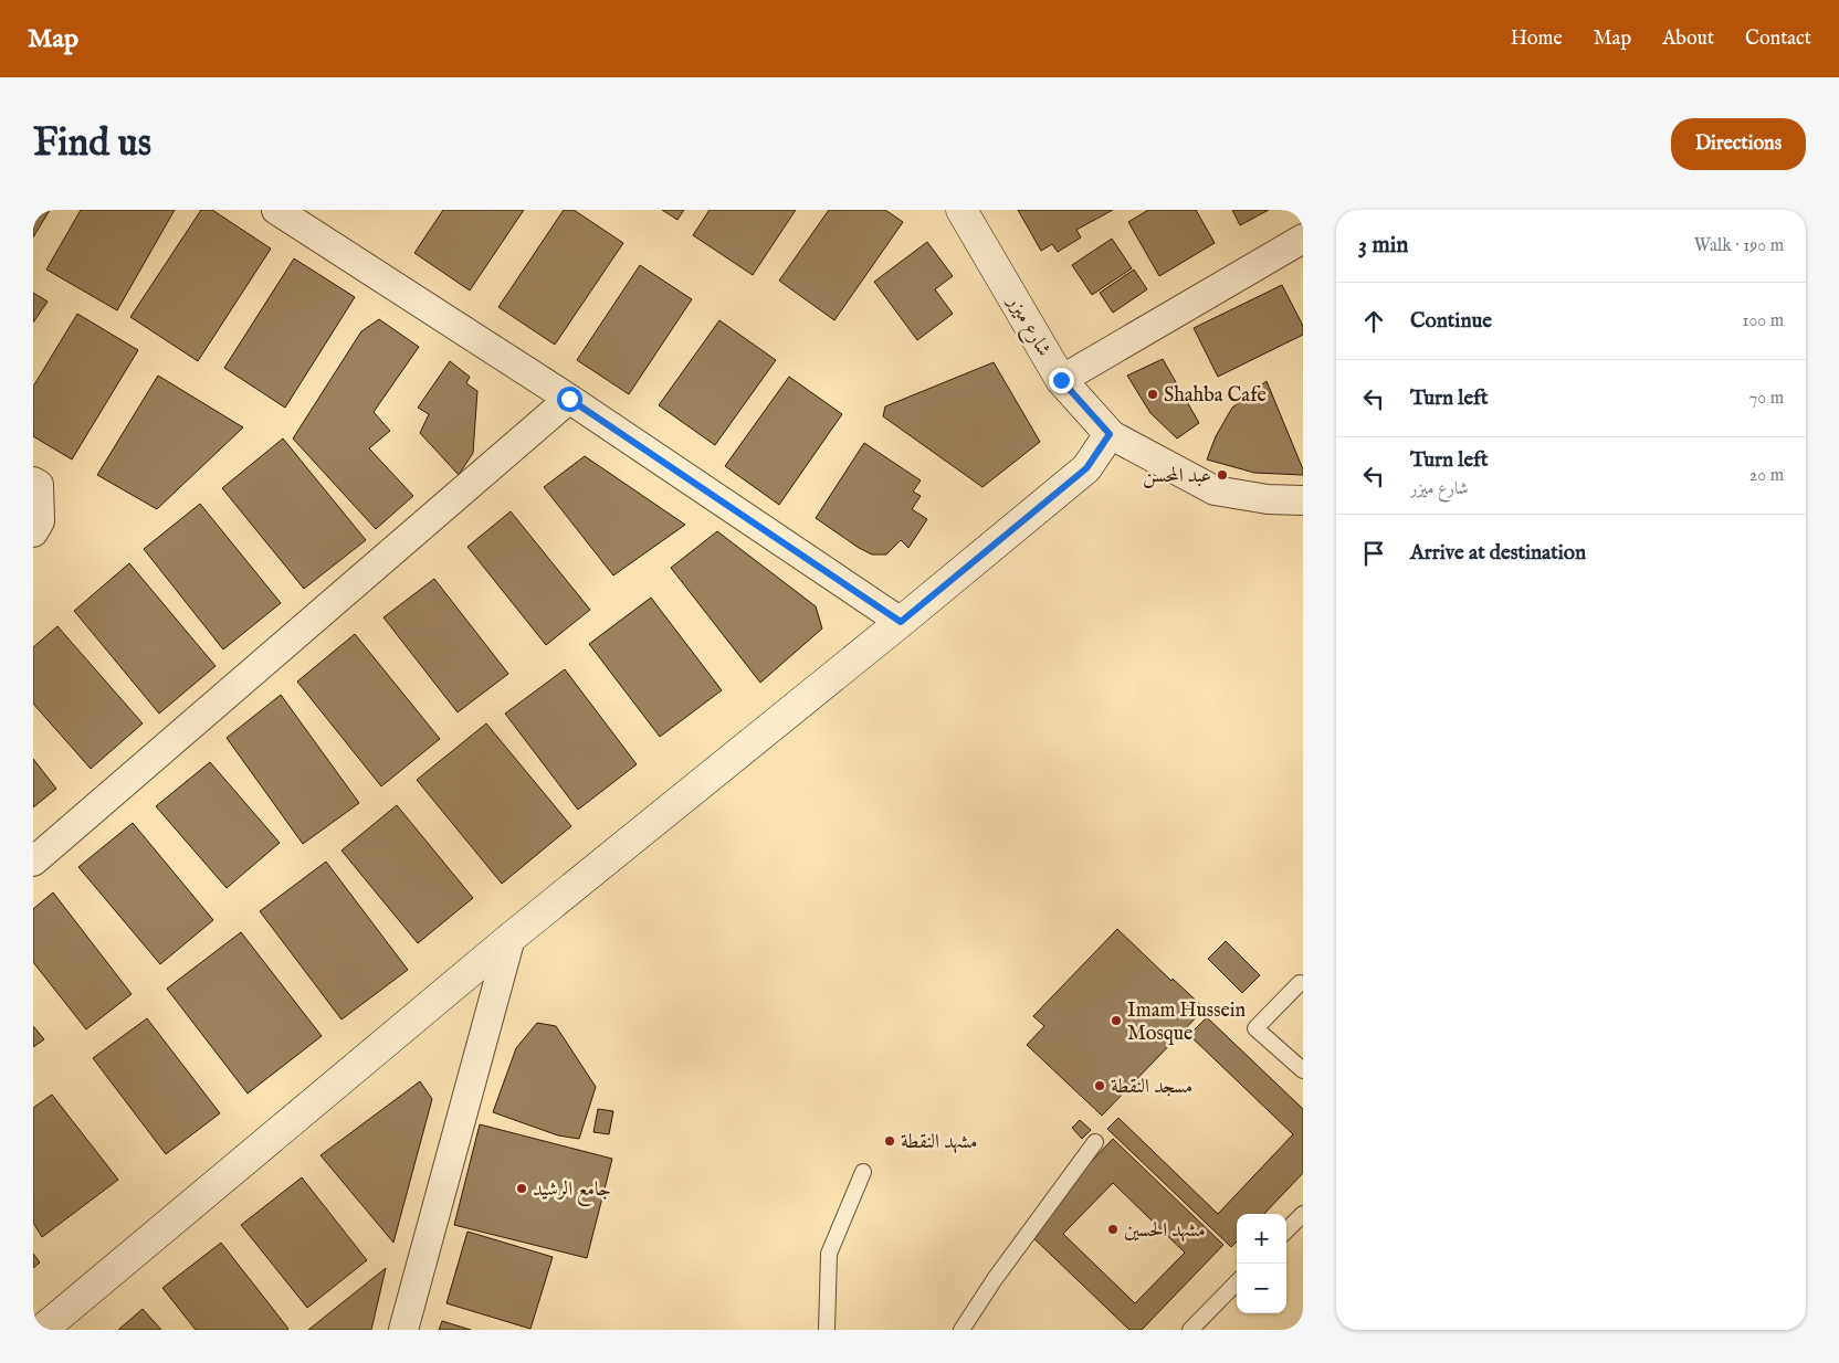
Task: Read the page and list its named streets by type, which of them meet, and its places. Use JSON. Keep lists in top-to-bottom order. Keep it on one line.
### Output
{"streets":{"street":["شارع ميزر"]},"places":["Shahba Cafe","عبد المحسن","Imam Hussein Mosque","مسجد النقطة","مشهد النقطة","جامع الرشيد","مشهد الحسين"],"page":{"header":"Map","nav":["Home","Map","About","Contact"],"buttons":"Directions","title":"Find us","heading":["3 min","Walk · 190 m"],"list":[["Continue","100 m"],["Turn left","70 m"],["Turn left","شارع ميزر","20 m"],"Arrive at destination"],"map_buttons":["+","−"]}}
